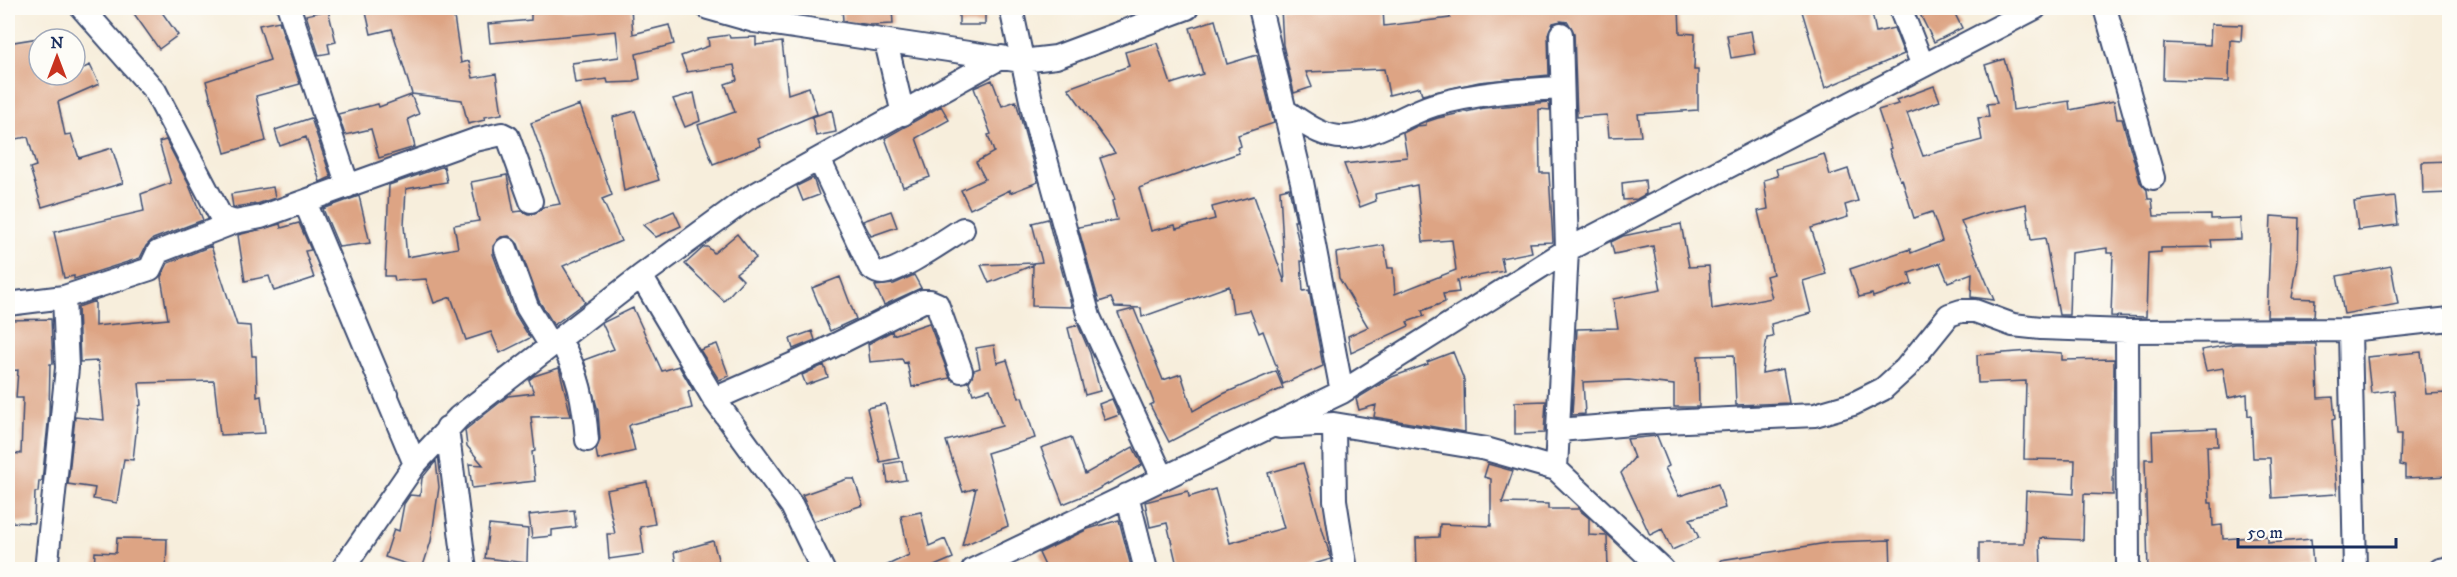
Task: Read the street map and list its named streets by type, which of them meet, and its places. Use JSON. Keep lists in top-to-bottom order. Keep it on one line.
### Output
{"scale_bar":"50 m","north":"top"}
